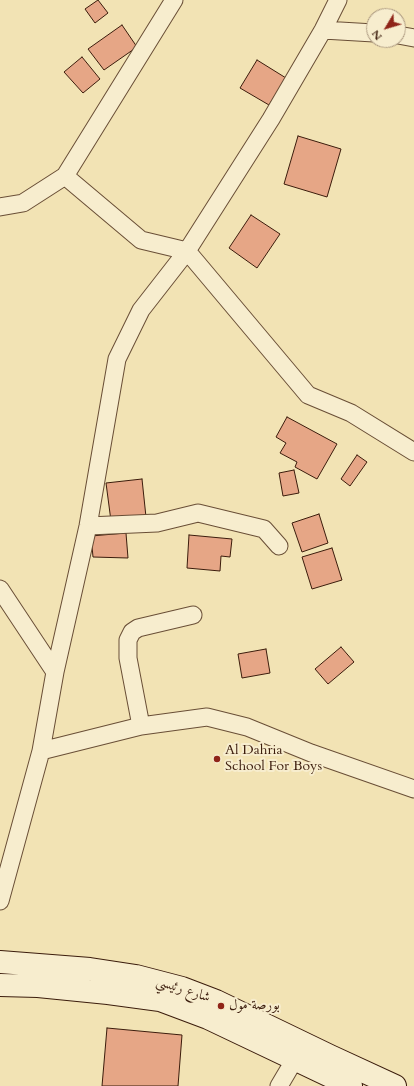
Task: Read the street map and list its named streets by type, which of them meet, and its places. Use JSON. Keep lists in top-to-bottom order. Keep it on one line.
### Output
{"streets":{"main road":["شارع رئيسي"]},"places":["Al Dahria School For Boys","بورصة مول"],"north":"bottom left"}
